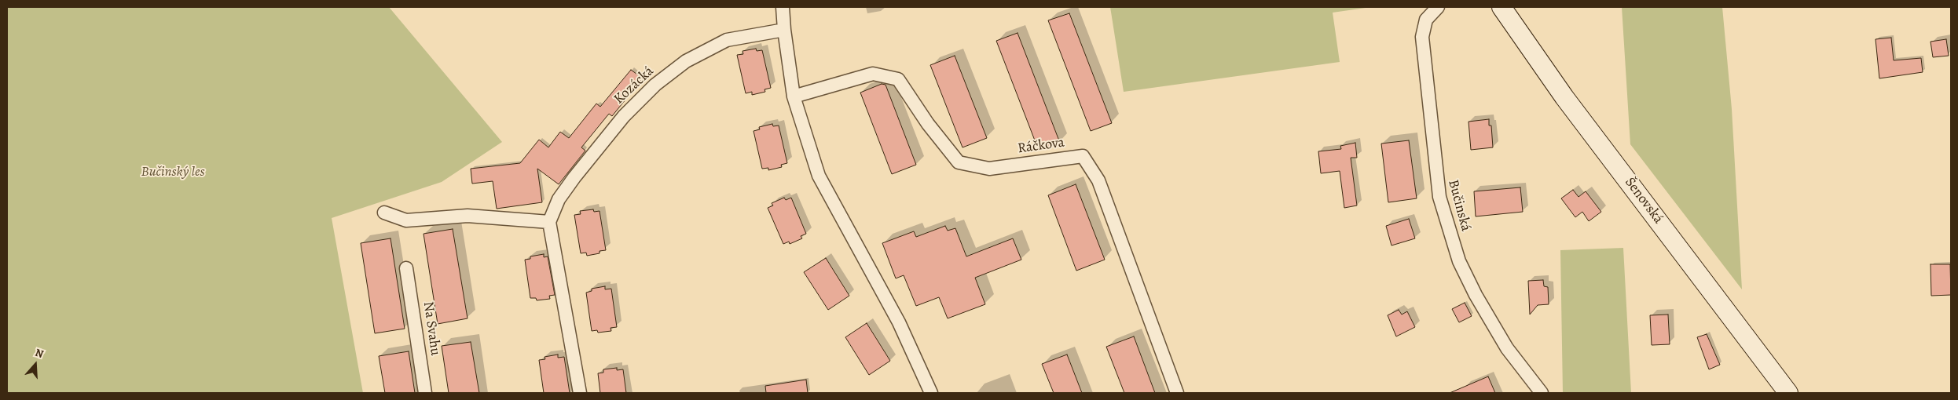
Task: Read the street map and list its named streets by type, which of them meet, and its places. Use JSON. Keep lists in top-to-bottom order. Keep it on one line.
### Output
{"streets":{"main road":["Šenovská"],"street":["Kozácká","Ráčkova","Bučinská","Na Svahu"]},"parks":["Bučinský les"],"north":"top"}
